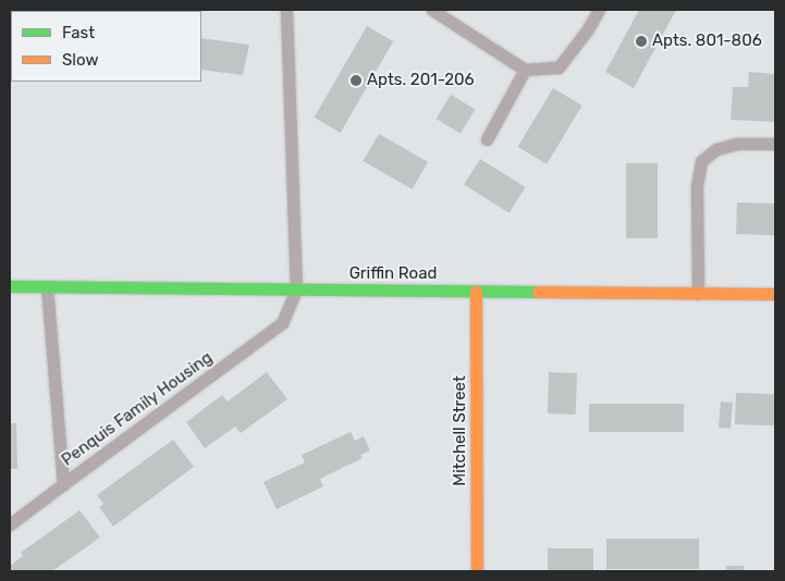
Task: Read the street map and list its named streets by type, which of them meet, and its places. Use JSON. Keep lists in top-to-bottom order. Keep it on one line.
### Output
{"streets":{"main road":["Griffin Road","Mitchell Street"],"lane":["Penquis Family Housing"]},"crossings":[["Griffin Road","Penquis Family Housing"],["Griffin Road","Mitchell Street"]],"places":["Apts. 801-806","Apts. 201-206"],"legend":["Fast","Slow"]}
